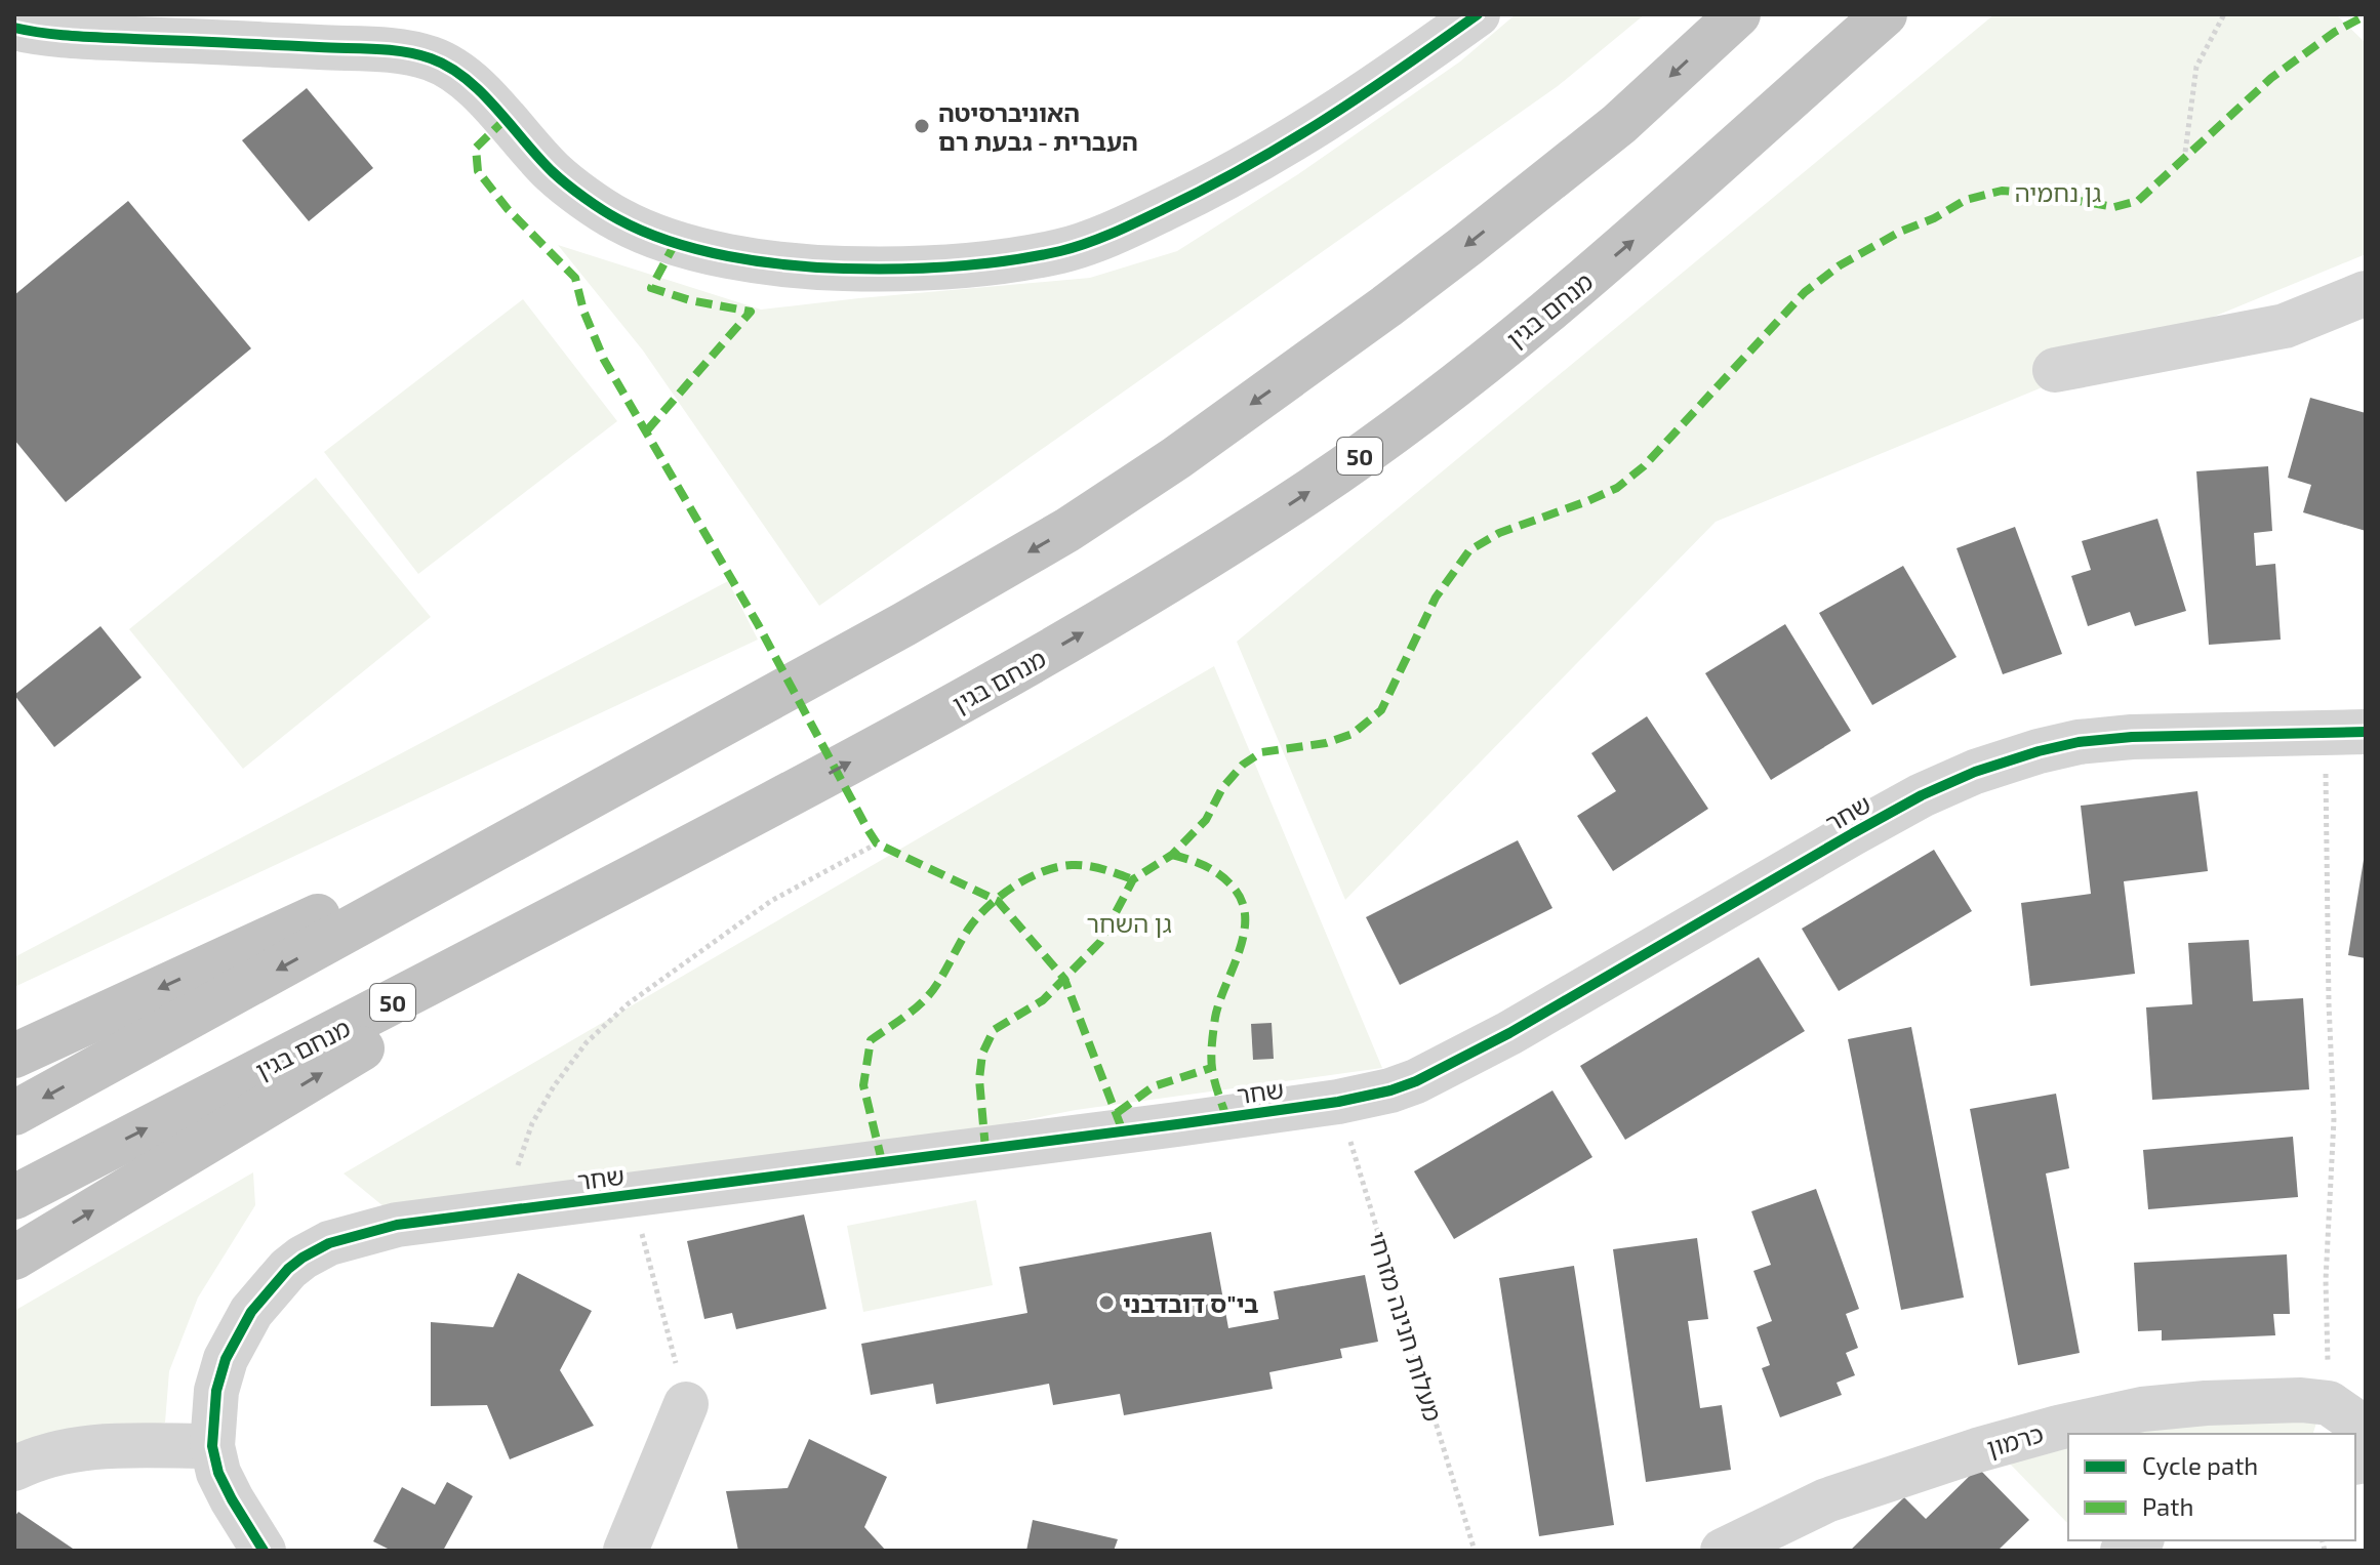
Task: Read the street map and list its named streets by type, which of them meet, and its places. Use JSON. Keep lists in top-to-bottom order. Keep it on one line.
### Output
{"streets":{"highway":["מנחם בגין","50"],"street":["שחר","כרמון"],"path":["מעלות חנינה מזרחי"]},"crossings":[["שחר","מעלות חנינה מזרחי"]],"parks":["גן נחמיה","גן השחר"],"places":["האוניברסיטה העברית - גבעת רם","בי\"ס דובדבני"],"legend":["Cycle path","Path"]}
